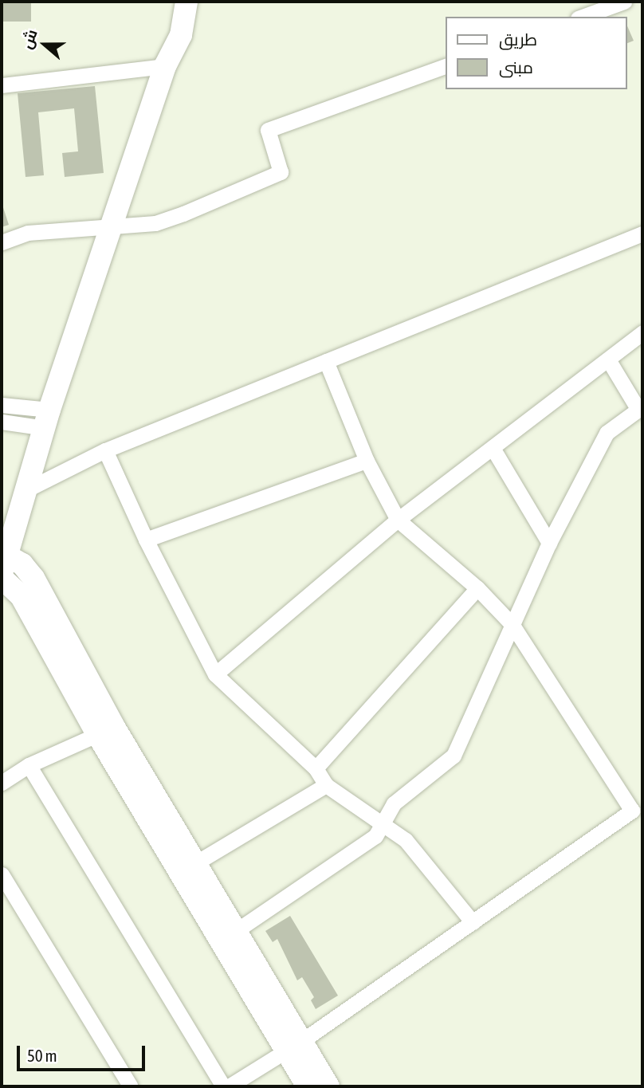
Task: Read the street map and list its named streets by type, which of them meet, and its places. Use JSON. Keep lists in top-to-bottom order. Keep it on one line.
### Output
{"legend":["طريق","مبنى"],"scale_bar":"50 m","north":"left"}
